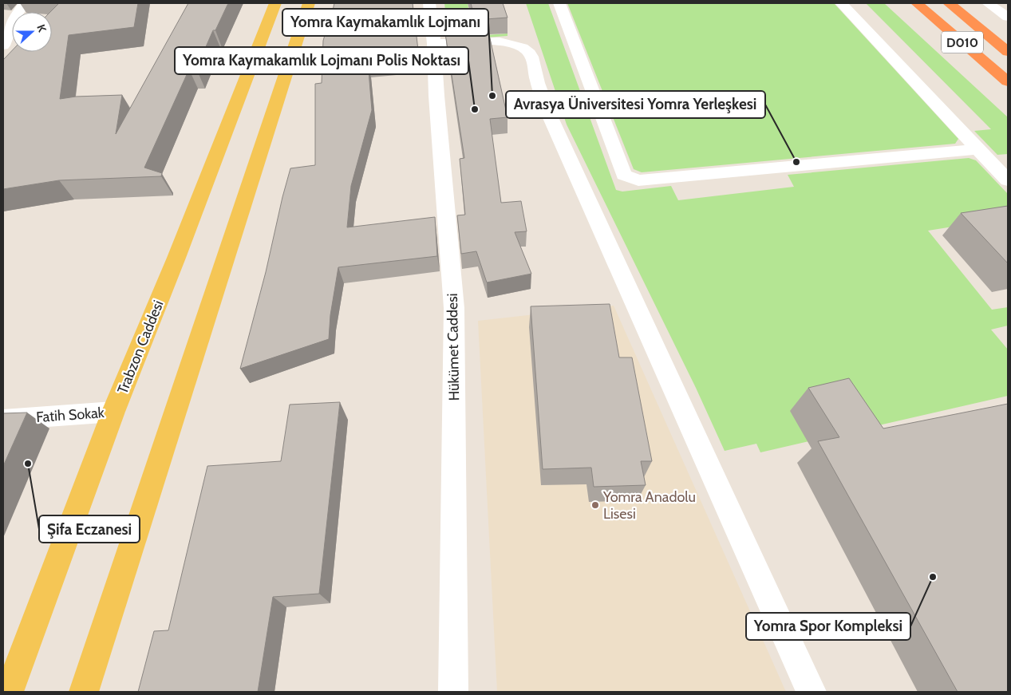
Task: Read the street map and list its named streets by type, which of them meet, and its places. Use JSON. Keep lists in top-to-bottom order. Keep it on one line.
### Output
{"streets":{"highway":["D010"],"main road":["Trabzon Caddesi"],"street":["Hükümet Caddesi","Fatih Sokak"]},"crossings":[["Trabzon Caddesi","Fatih Sokak"]],"places":["Yomra Kaymakamlık Lojmanı","Yomra Kaymakamlık Lojmanı Polis Noktası","Avrasya Üniversitesi Yomra Yerleşkesi","Şifa Eczanesi","Yomra Anadolu Lisesi","Yomra Spor Kompleksi"],"north":"right"}
